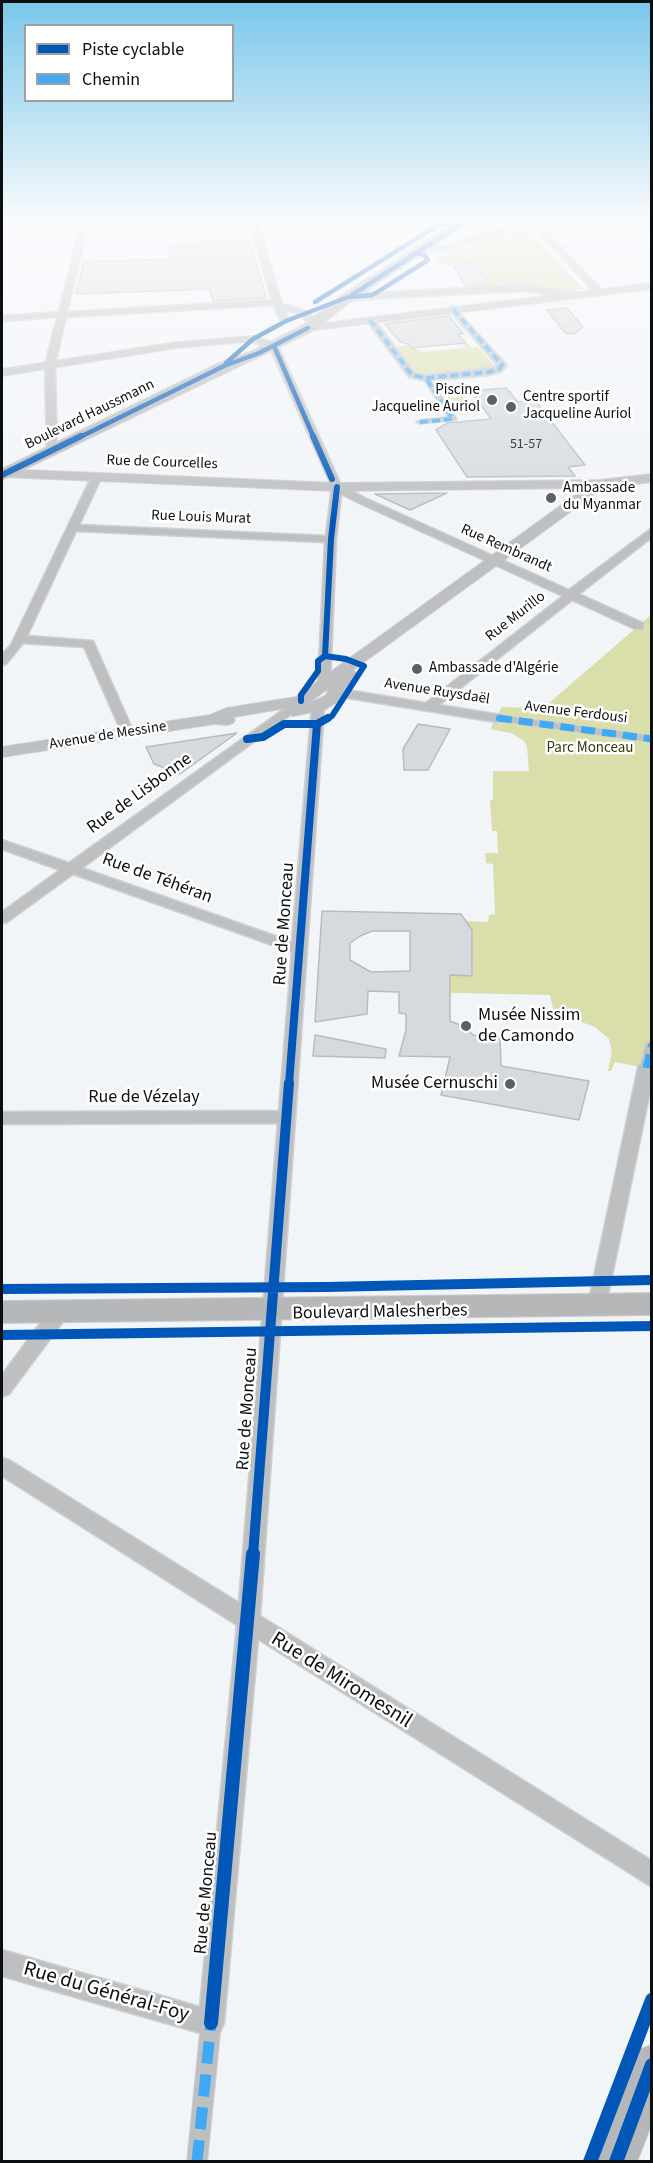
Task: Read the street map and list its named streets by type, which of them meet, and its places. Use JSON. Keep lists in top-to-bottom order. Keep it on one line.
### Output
{"streets":{"main road":["Boulevard Haussmann","Boulevard Malesherbes"],"street":["Rue de Courcelles","Rue Louis Murat","Rue Rembrandt","Rue Murillo","Avenue Ruysdaël","Avenue Ferdousi","Avenue de Messine","Rue de Lisbonne","Rue de Téhéran","Rue de Monceau","Rue de Vézelay","Rue de Miromesnil","Rue du Général-Foy"]},"crossings":[["Boulevard Haussmann","Rue de Courcelles"],["Rue de Courcelles","Rue Rembrandt"],["Rue Rembrandt","Rue Murillo"],["Rue Murillo","Avenue Ruysdaël"],["Avenue Ruysdaël","Avenue Ferdousi"],["Avenue de Messine","Rue de Lisbonne"],["Avenue de Messine","Rue de Monceau"],["Rue de Lisbonne","Rue de Téhéran"],["Rue de Téhéran","Rue de Monceau"],["Rue de Monceau","Rue de Vézelay"],["Rue de Monceau","Boulevard Malesherbes"],["Rue de Monceau","Rue de Miromesnil"],["Rue de Monceau","Rue du Général-Foy"]],"parks":["Parc Monceau"],"places":["Piscine Jacqueline Auriol","Centre sportif Jacqueline Auriol","Ambassade du Myanmar","Ambassade d'Algérie","Musée Nissim de Camondo","Musée Cernuschi"],"house_numbers":["51-57"],"legend":["Piste cyclable","Chemin"]}
